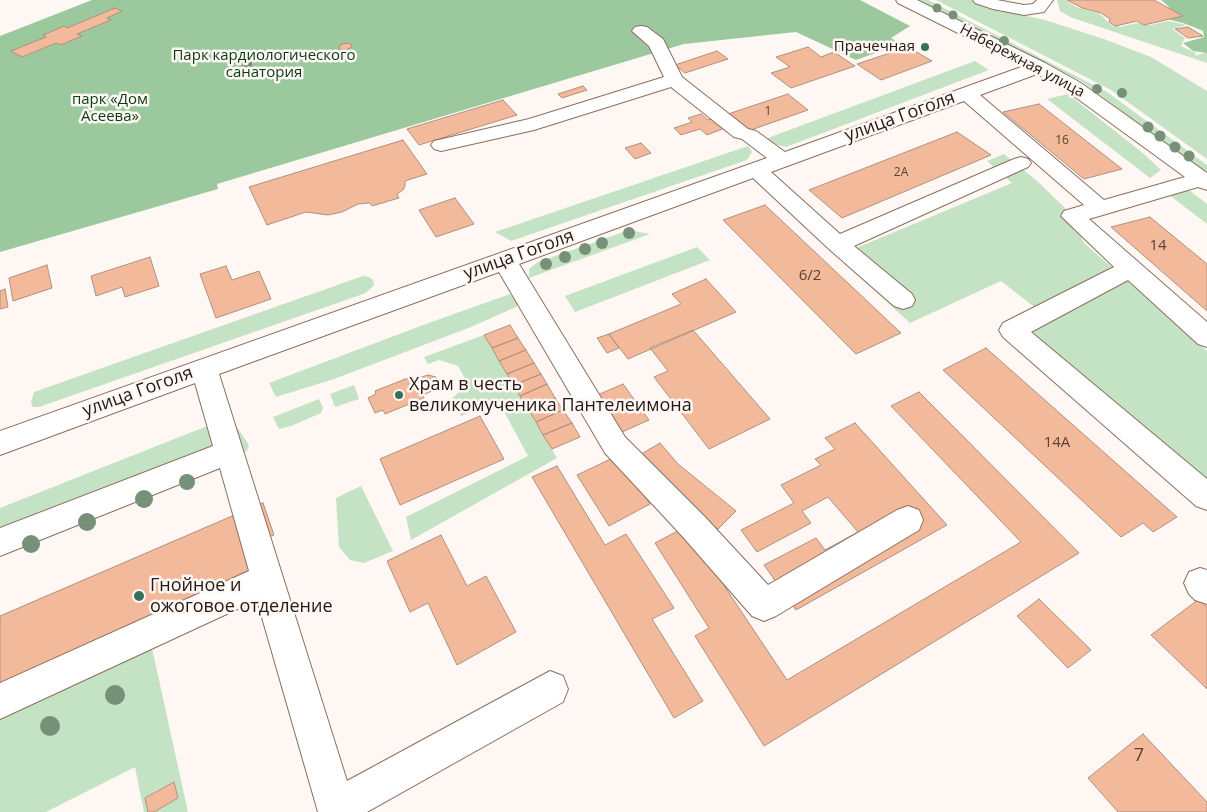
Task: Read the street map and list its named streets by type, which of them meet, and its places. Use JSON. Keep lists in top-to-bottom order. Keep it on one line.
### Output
{"streets":{"street":["Набережная улица","улица Гоголя"]},"crossings":[["Набережная улица","улица Гоголя"]],"parks":["Парк кардиологического санатория","парк «Дом Асеева»"],"places":["Прачечная","Храм в честь великомученика Пантелеимона","Гнойное и ожоговое отделение"],"house_numbers":["1","16","2А","14","6/2","14А","7"]}
